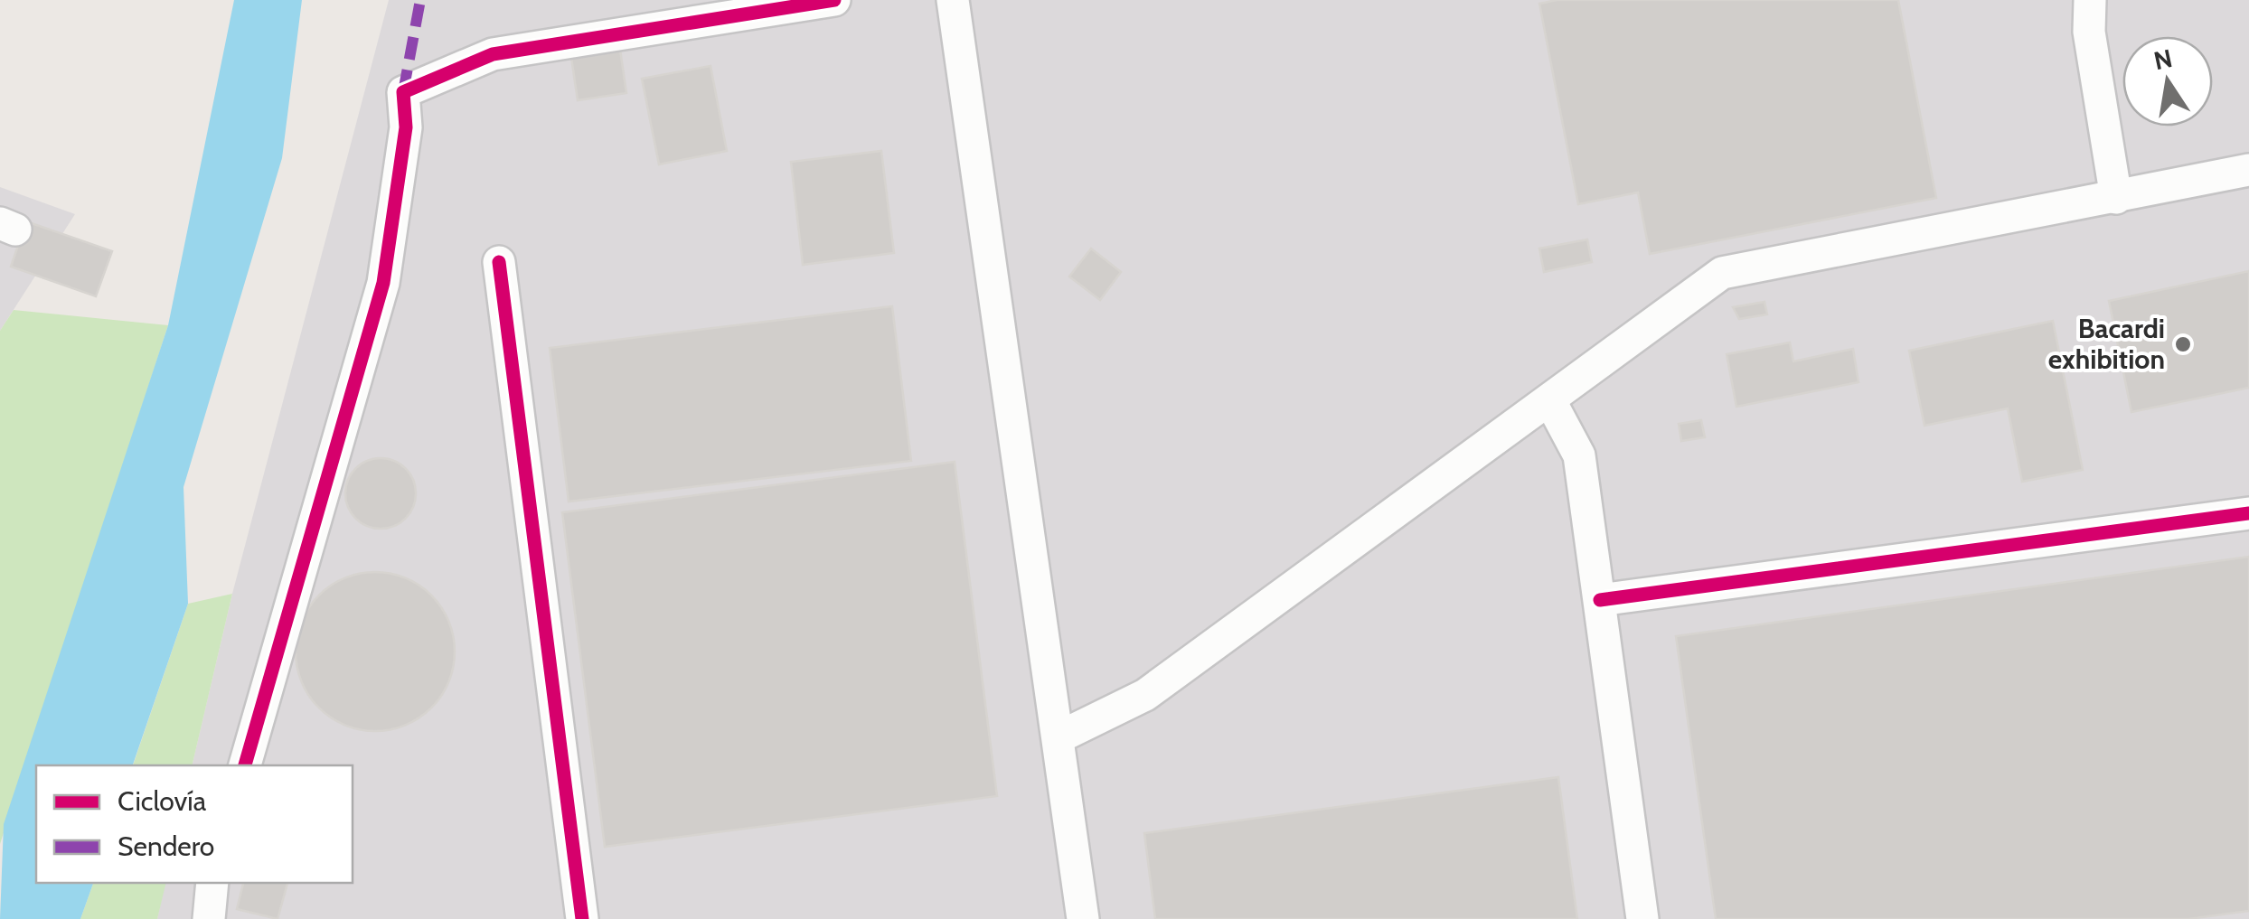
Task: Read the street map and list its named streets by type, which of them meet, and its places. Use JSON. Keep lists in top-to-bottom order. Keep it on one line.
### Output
{"places":["Bacardi exhibition"],"legend":["Ciclovía","Sendero"],"north":"top"}
